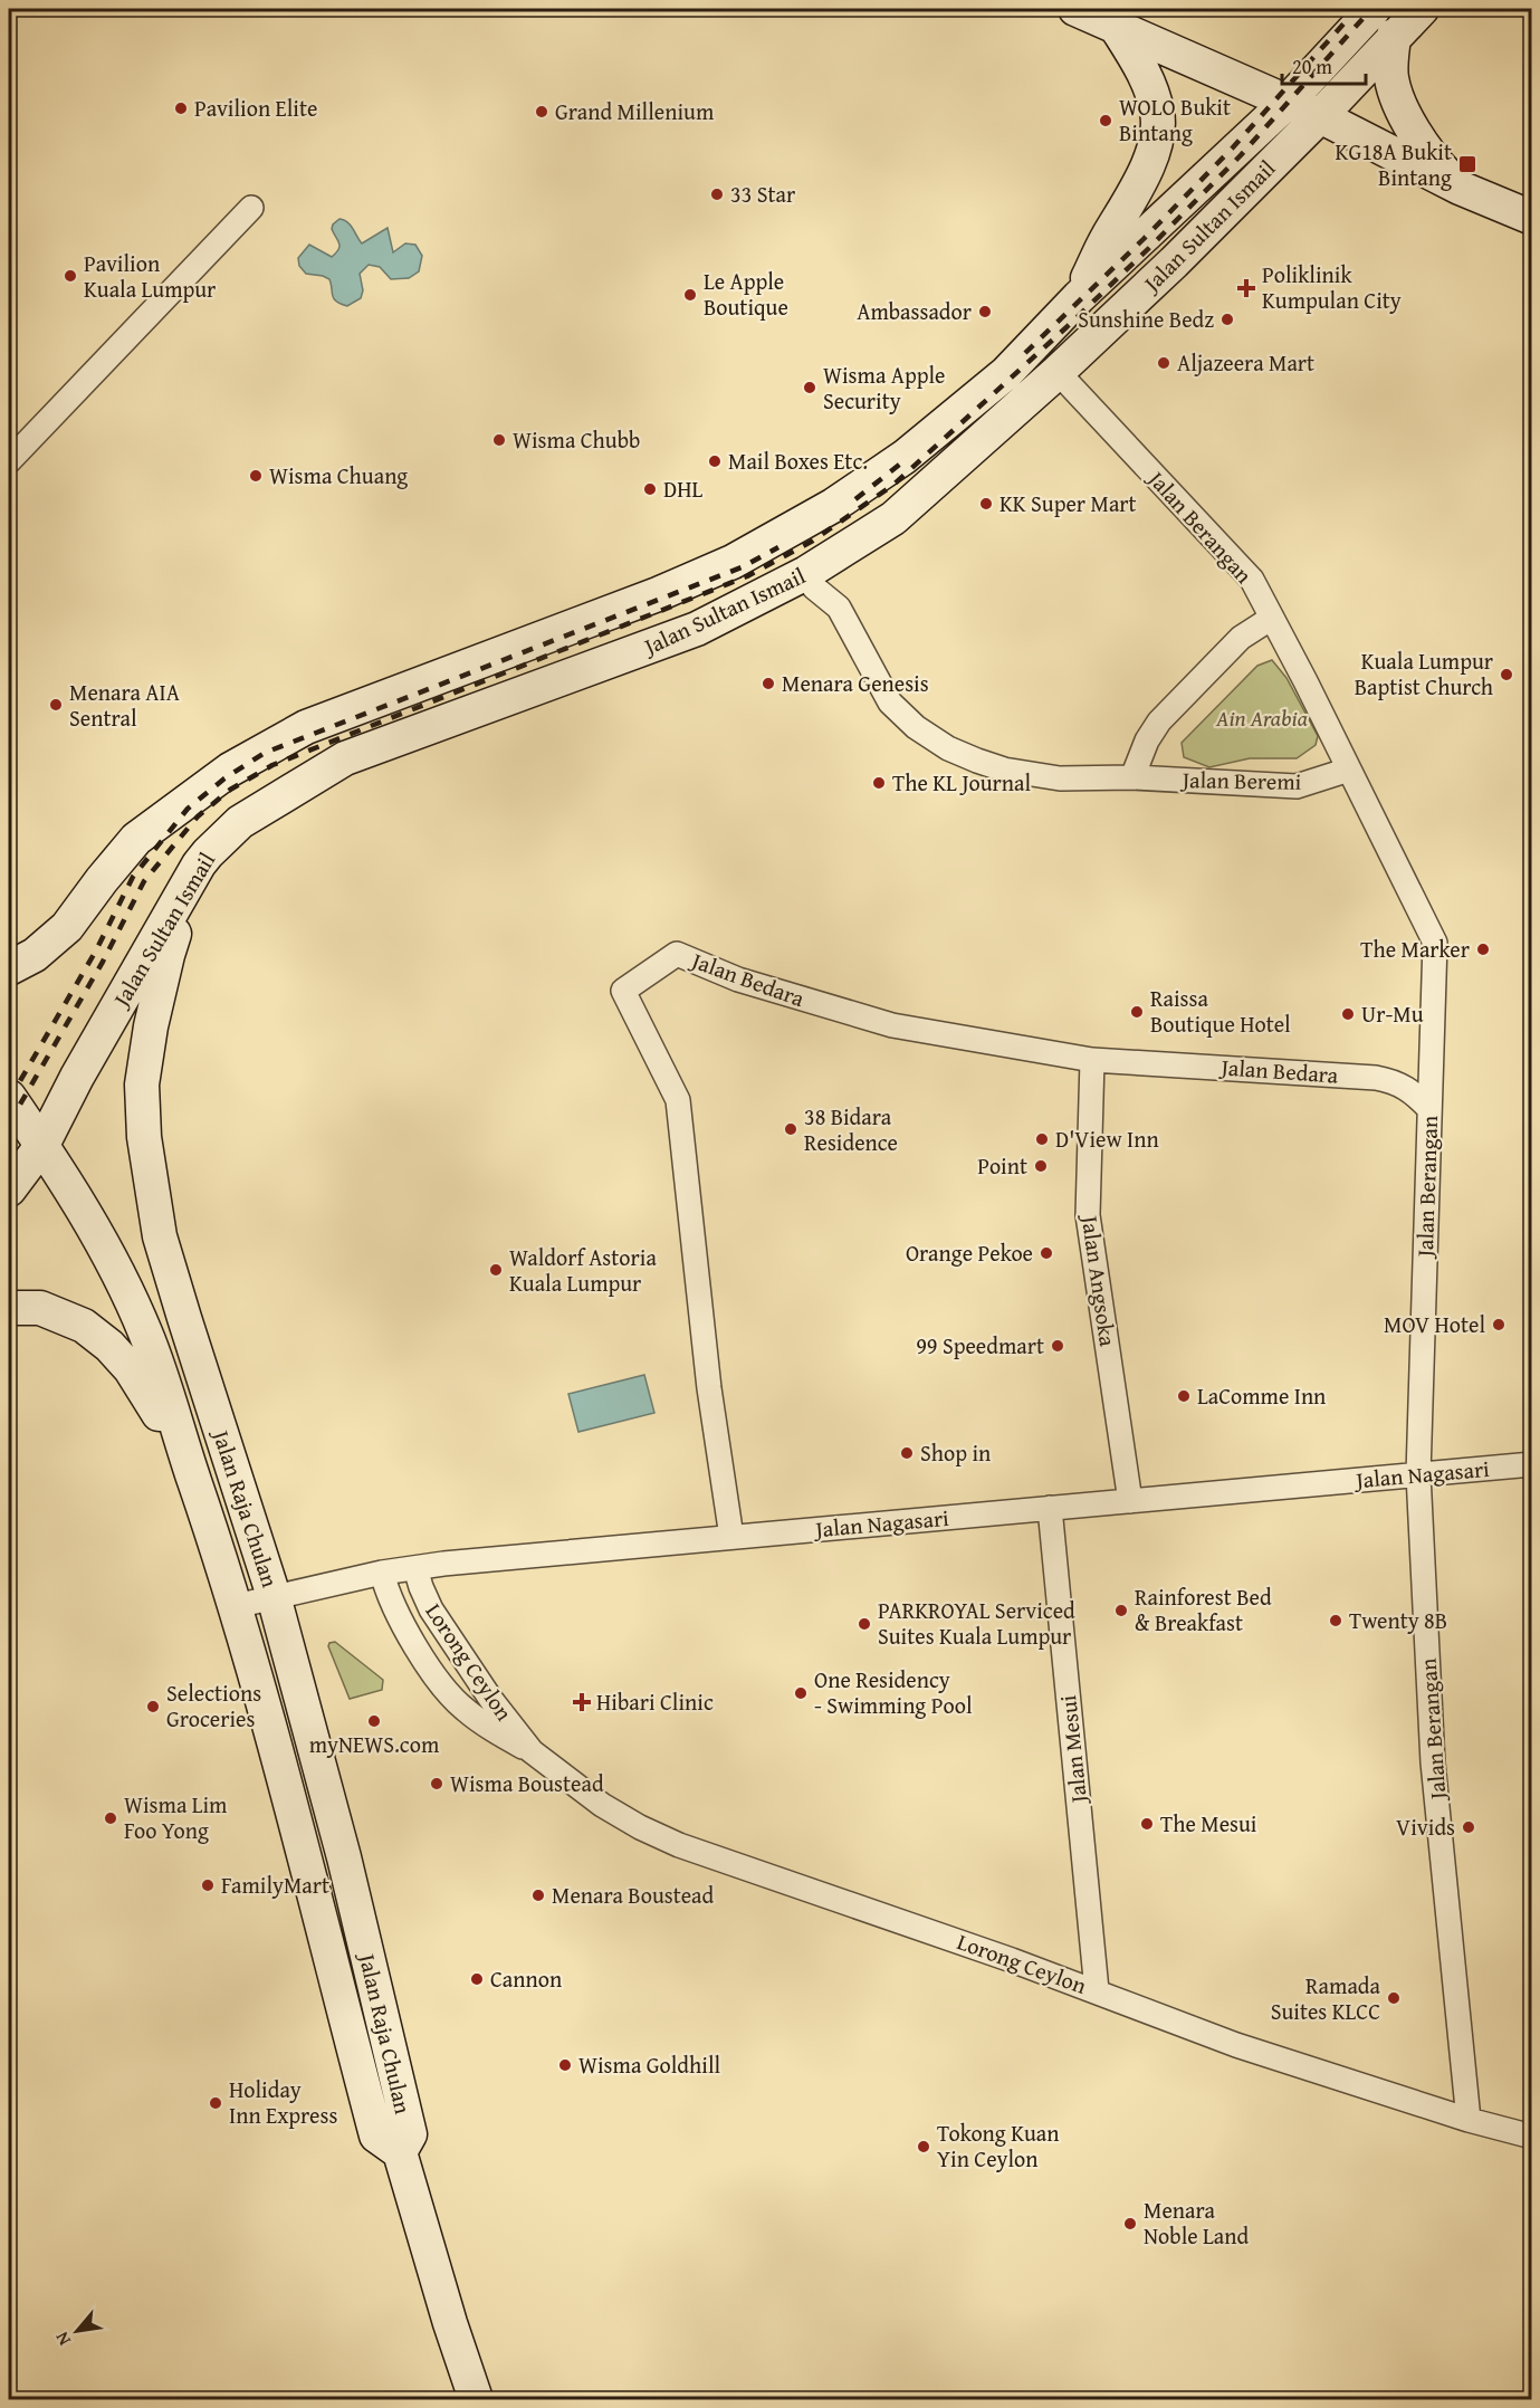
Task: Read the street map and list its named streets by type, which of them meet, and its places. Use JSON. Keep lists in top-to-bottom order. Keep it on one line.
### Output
{"streets":{"main road":["Jalan Sultan Ismail","Jalan Raja Chulan"],"street":["Jalan Berangan","Jalan Beremi","Jalan Bedara","Jalan Angsoka","Jalan Nagasari","Lorong Ceylon","Jalan Mesui"]},"crossings":[["Jalan Sultan Ismail","Jalan Berangan"],["Jalan Sultan Ismail","Jalan Beremi"],["Jalan Sultan Ismail","Jalan Raja Chulan"],["Jalan Berangan","Jalan Beremi"],["Jalan Berangan","Jalan Bedara"],["Jalan Berangan","Jalan Nagasari"],["Jalan Berangan","Lorong Ceylon"],["Jalan Bedara","Jalan Angsoka"],["Jalan Bedara","Jalan Nagasari"],["Jalan Angsoka","Jalan Nagasari"],["Jalan Nagasari","Jalan Raja Chulan"],["Jalan Nagasari","Lorong Ceylon"],["Jalan Nagasari","Jalan Mesui"],["Lorong Ceylon","Jalan Mesui"]],"parks":["Ain Arabia"],"places":{"other":["Pavilion Elite","Grand Millenium","WOLO Bukit Bintang","33 Star","Pavilion Kuala Lumpur","Le Apple Boutique","Ambassador","Sunshine Bedz","Aljazeera Mart","Wisma Apple Security","Wisma Chubb","Mail Boxes Etc.","Wisma Chuang","DHL","KK Super Mart","Kuala Lumpur Baptist Church","Menara Genesis","Menara AIA Sentral","The KL Journal","The Marker","Raissa Boutique Hotel","Ur-Mu","38 Bidara Residence","D'View Inn","Point","Orange Pekoe","Waldorf Astoria Kuala Lumpur","MOV Hotel","99 Speedmart","LaComme Inn","Shop in","Rainforest Bed & Breakfast","Twenty 8B","PARKROYAL Serviced Suites Kuala Lumpur","One Residency - Swimming Pool","Selections Groceries","myNEWS.com","Wisma Boustead","Wisma Lim Foo Yong","The Mesui","Vivids","FamilyMart","Menara Boustead","Cannon","Ramada Suites KLCC","Wisma Goldhill","Holiday Inn Express","Tokong Kuan Yin Ceylon","Menara Noble Land"],"transit":["KG18A Bukit Bintang"],"health":["Poliklinik Kumpulan City","Hibari Clinic"]},"scale_bar":"20 m","north":"bottom left"}
